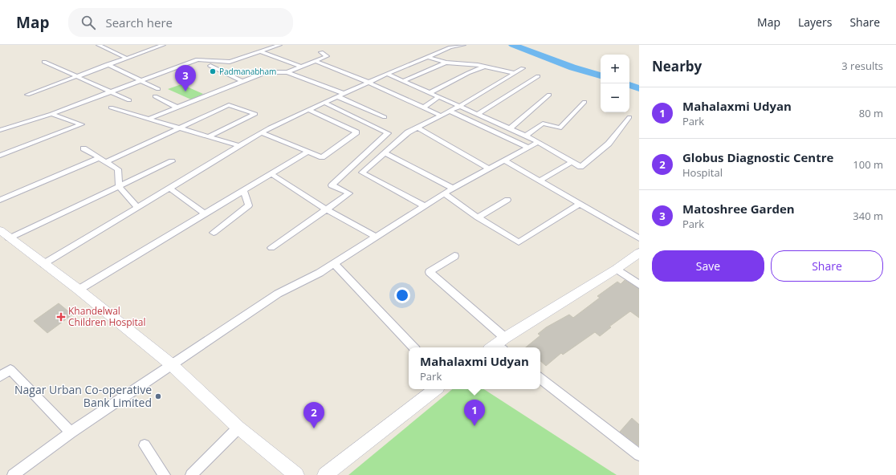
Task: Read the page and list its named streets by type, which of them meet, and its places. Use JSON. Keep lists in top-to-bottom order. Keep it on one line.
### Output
{"places":{"other":["Padmanabham","Nagar Urban Co-operative Bank Limited"],"health":["Khandelwal Children Hospital"]},"page":{"header":"Map","search":"Search here","nav":["Map","Layers","Share"],"heading":["Nearby","3 results"],"map_buttons":["+","−"],"pins":["3","1","2"],"list":[{"mark":"1","name":"Mahalaxmi Udyan","note":"Park","value":"80 m"},{"mark":"2","name":"Globus Diagnostic Centre","note":"Hospital","value":"100 m"},{"mark":"3","name":"Matoshree Garden","note":"Park","value":"340 m"}],"buttons":["Save","Share"],"popup":["Mahalaxmi Udyan","Park"]}}
